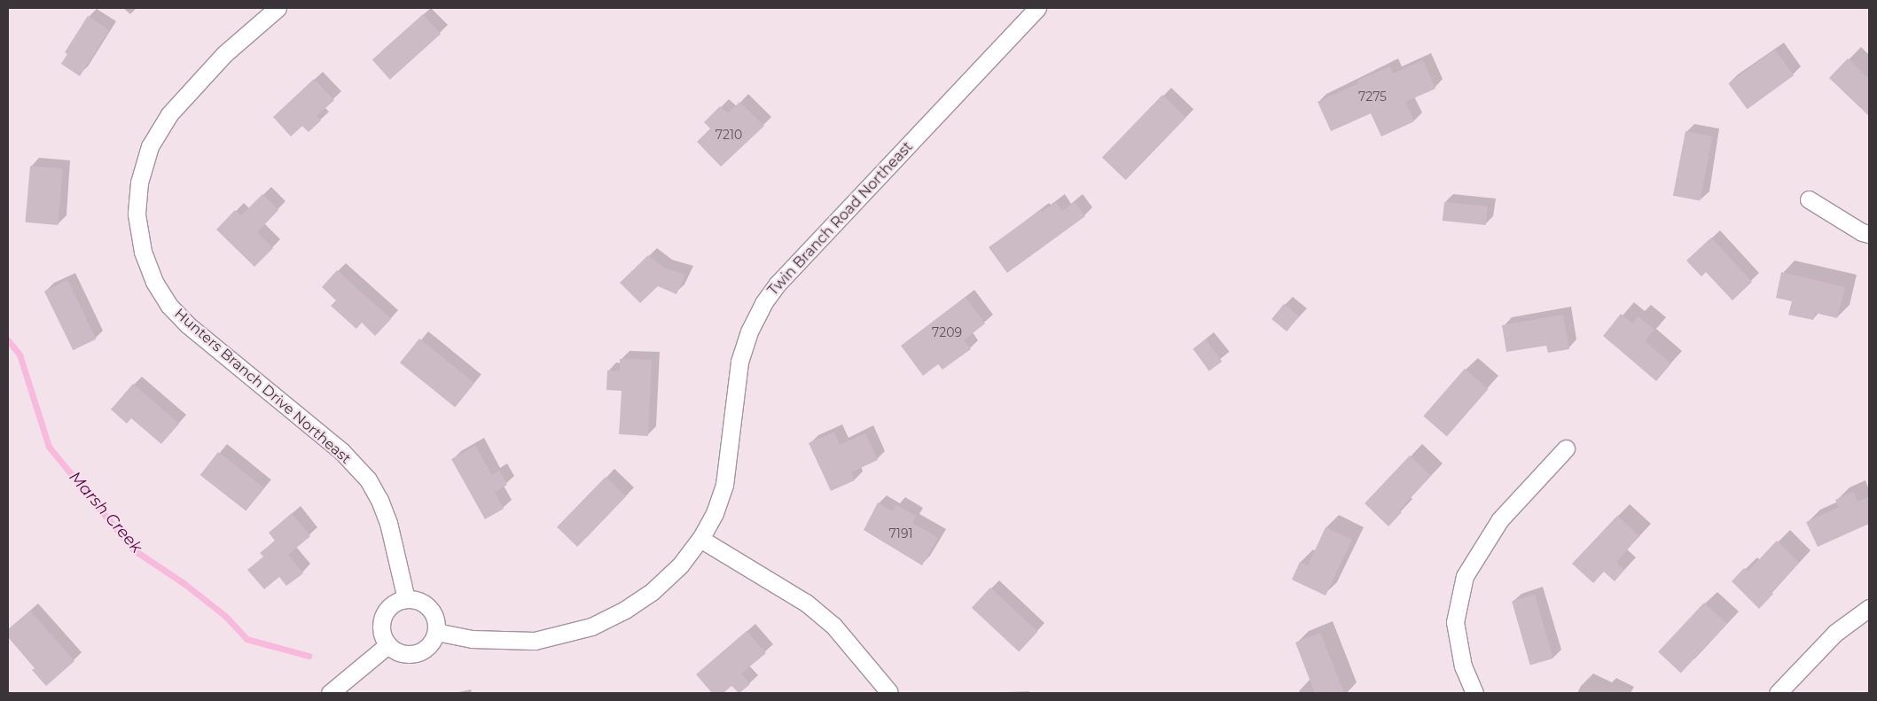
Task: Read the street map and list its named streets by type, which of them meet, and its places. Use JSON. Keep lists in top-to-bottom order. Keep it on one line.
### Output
{"streets":{"street":["Twin Branch Road Northeast","Hunters Branch Drive Northeast"]},"crossings":[["Twin Branch Road Northeast","Hunters Branch Drive Northeast"]],"water":["Marsh Creek"],"house_numbers":["7275","7210","7209","7191"]}
